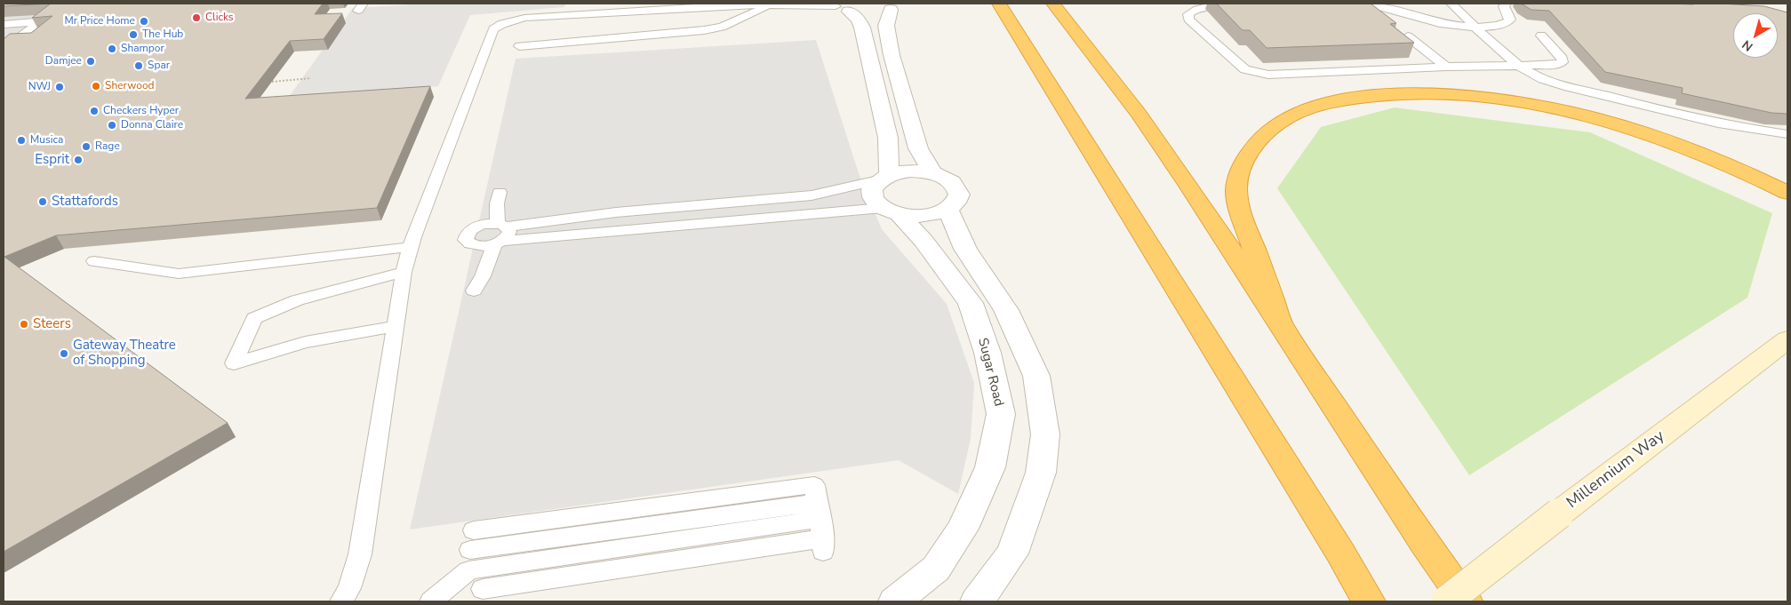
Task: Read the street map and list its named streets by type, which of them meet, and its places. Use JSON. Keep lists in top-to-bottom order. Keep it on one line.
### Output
{"streets":{"street":["Sugar Road","Millennium Way"]},"places":["Clicks","Mr Price Home","The Hub","Shampor","Damjee","Spar","Sherwood","NWJ","Checkers Hyper","Donna Claire","Musica","Rage","Esprit","Stattafords","Steers","Gateway Theatre of Shopping"],"north":"bottom left"}
